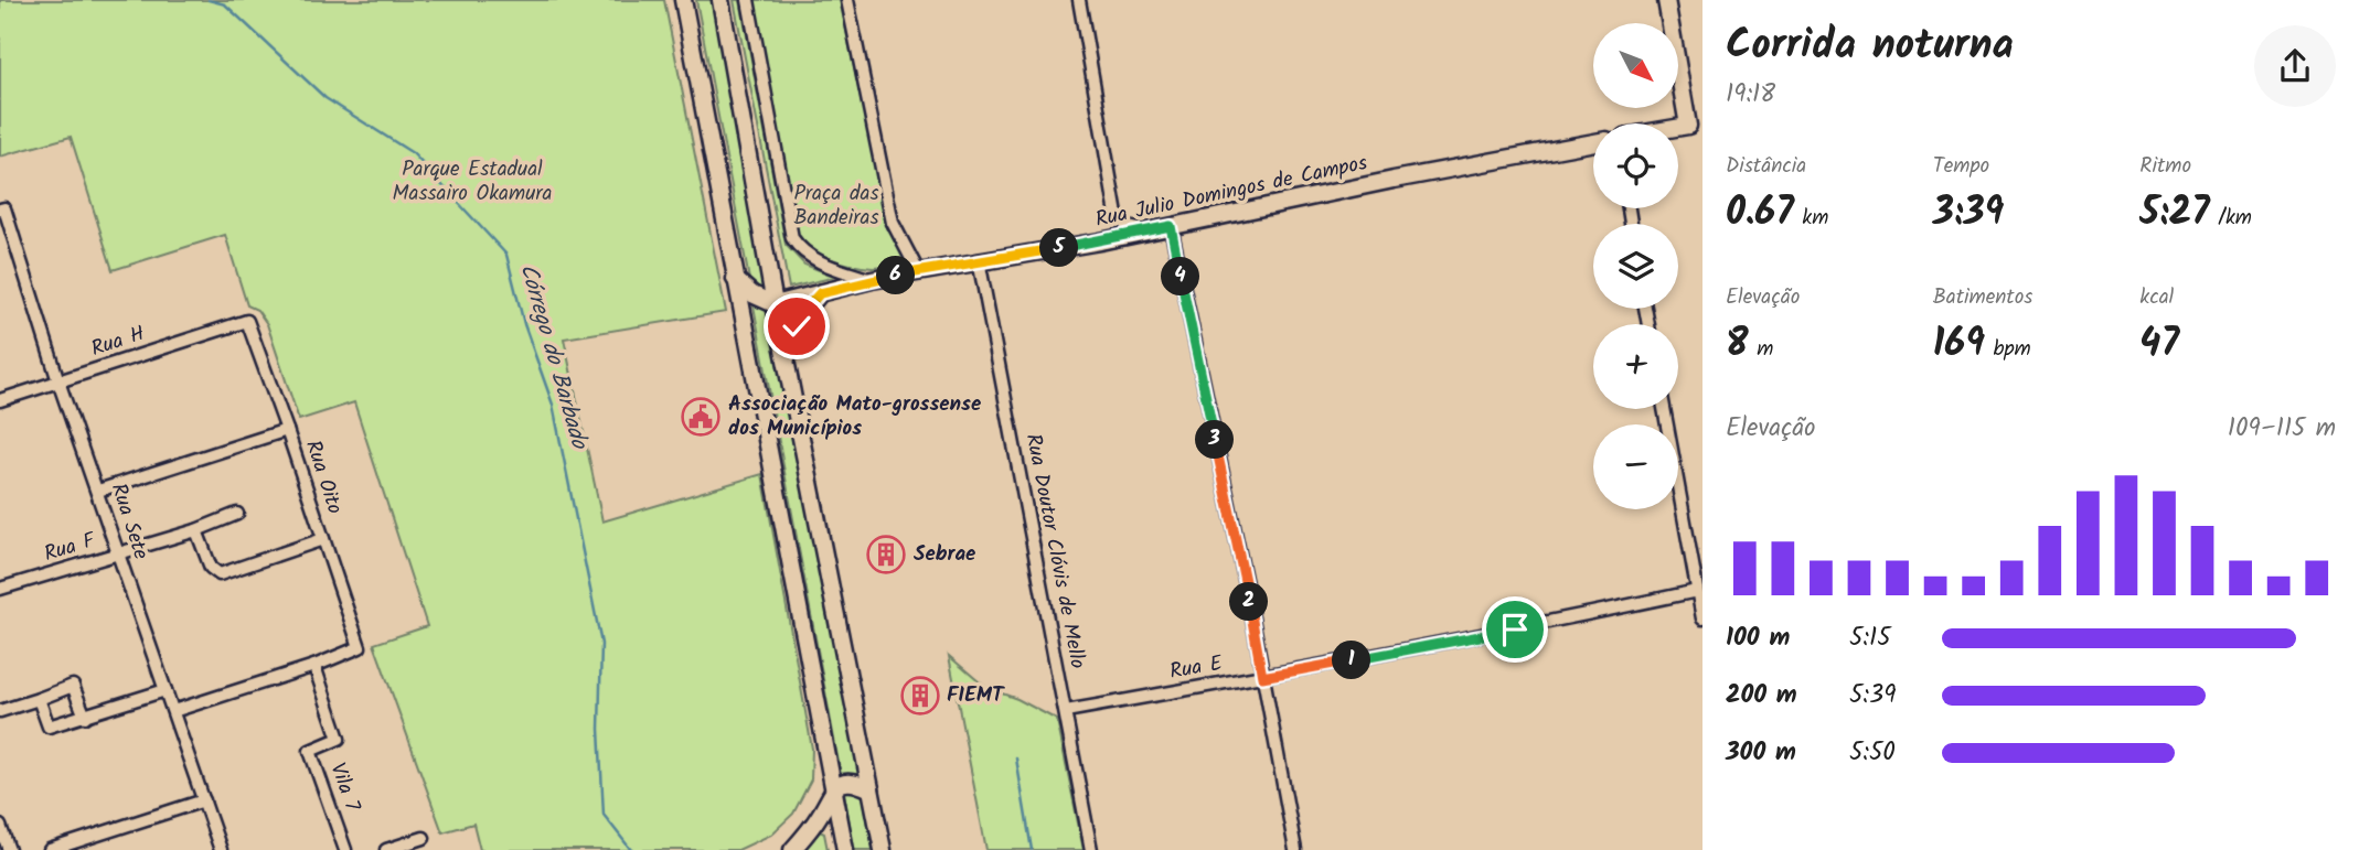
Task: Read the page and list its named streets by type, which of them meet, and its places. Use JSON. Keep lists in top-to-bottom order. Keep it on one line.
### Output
{"streets":{"main road":["Rua Julio Domingos de Campos"],"street":["Rua H","Rua Oito","Rua Sete","Rua F","Rua Doutor Clóvis de Mello","Rua E","Vila 7"]},"crossings":[["Rua Julio Domingos de Campos","Rua Doutor Clóvis de Mello"],["Rua H","Rua Oito"],["Rua H","Rua Sete"],["Rua Oito","Vila 7"],["Rua Sete","Rua F"],["Rua Doutor Clóvis de Mello","Rua E"]],"water":["Córrego do Barbado"],"parks":["Parque Estadual Massairo Okamura","Praça das Bandeiras"],"places":{"public building":["Associação Mato-grossense dos Municípios"],"building":["Sebrae","FIEMT"]},"north":"bottom right","page":{"heading":["Corrida noturna","19:18"],"map_buttons":["+","−"],"stats":[["Distância","0.67 km"],["Tempo","3:39"],["Ritmo","5:27 /km"],["Elevação","8 m"],["Batimentos","169 bpm"],["kcal","47"]],"pins":["5","6","4","3","2","1"],"chart":["Elevação","109–115 m"],"list":[{"name":"100 m","note":"5:15"},{"name":"200 m","note":"5:39"},{"name":"300 m","note":"5:50"}]}}
